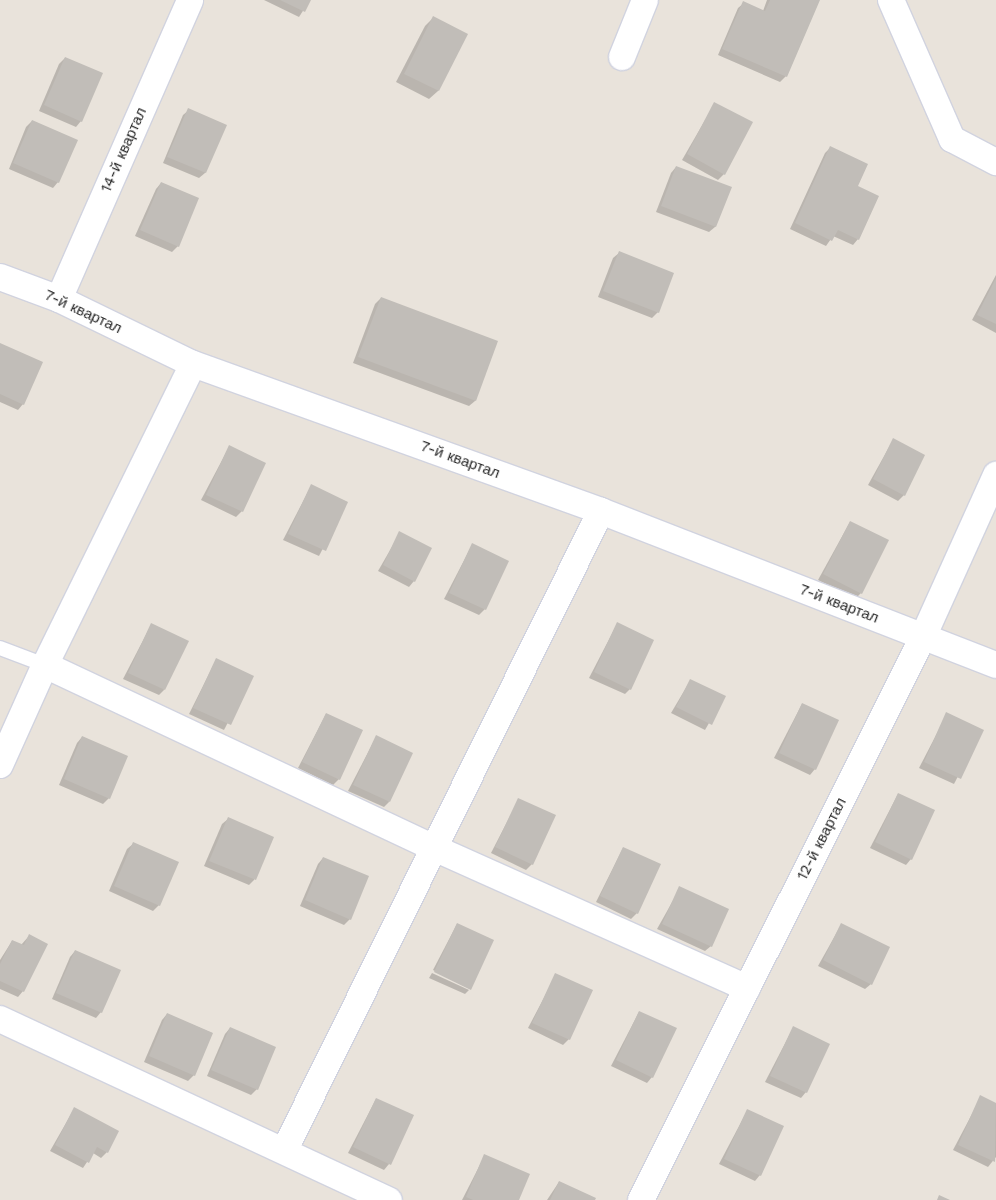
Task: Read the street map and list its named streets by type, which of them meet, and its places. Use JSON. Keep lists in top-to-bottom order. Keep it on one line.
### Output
{"streets":{"street":["14-й квартал","7-й квартал","12-й квартал"]},"crossings":[["14-й квартал","7-й квартал"],["7-й квартал","12-й квартал"]]}
